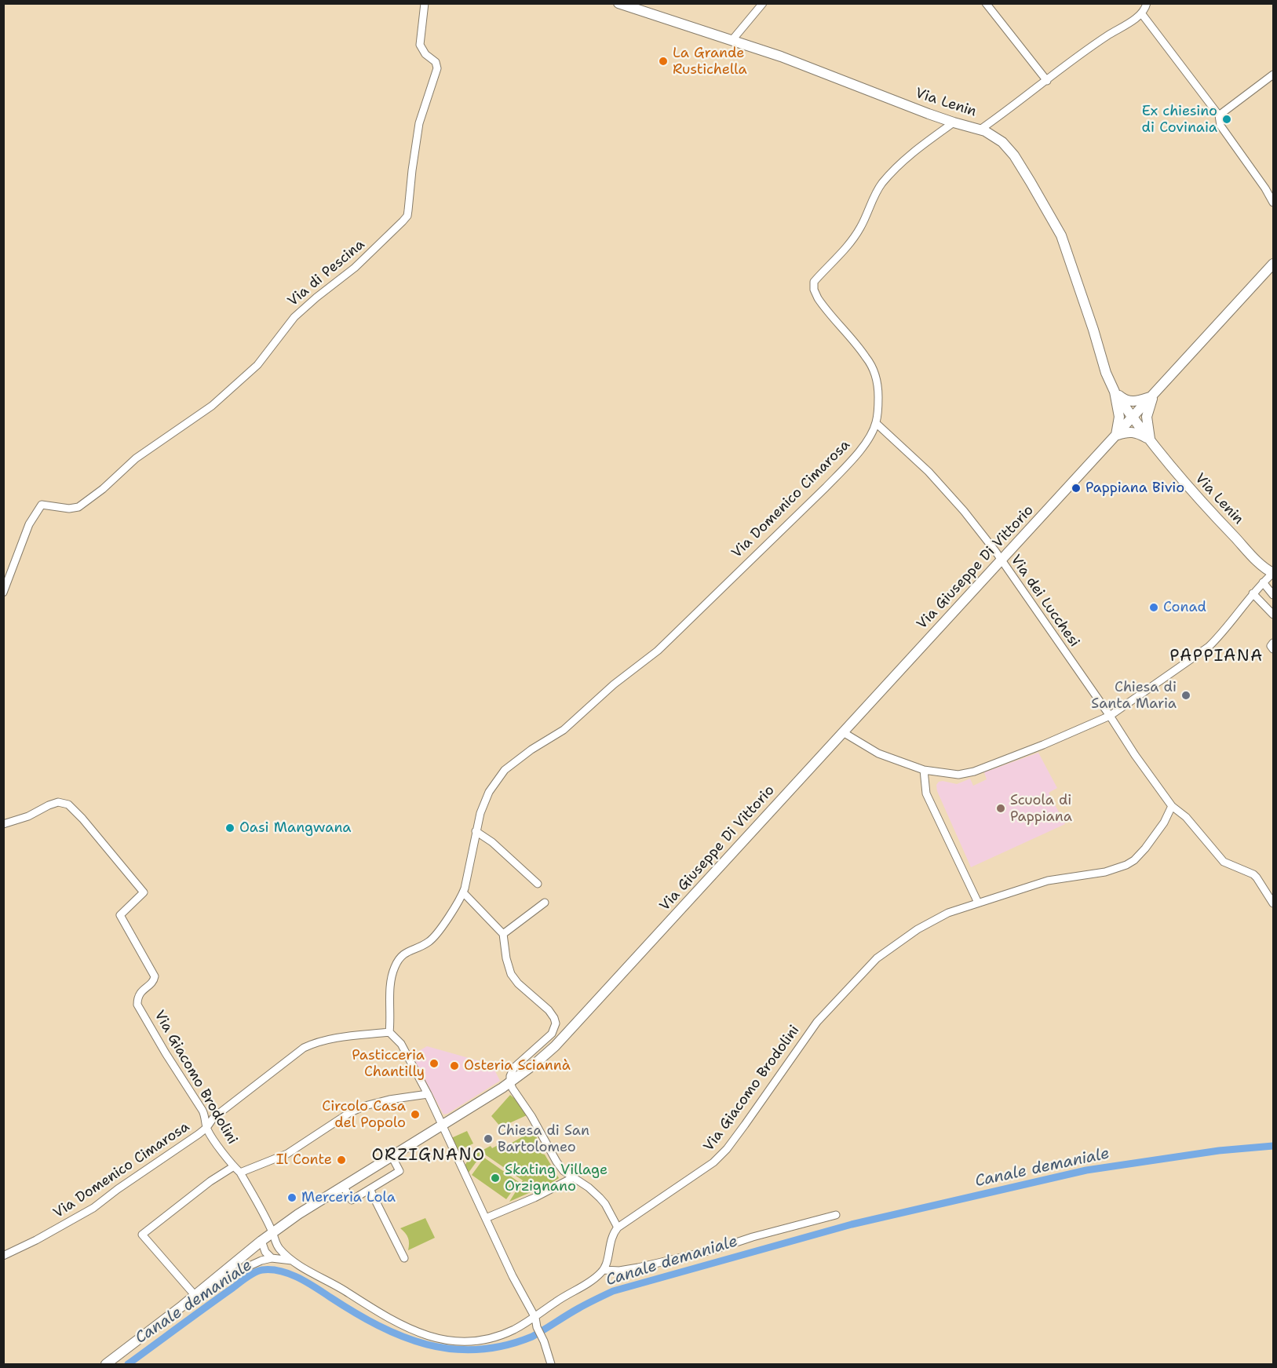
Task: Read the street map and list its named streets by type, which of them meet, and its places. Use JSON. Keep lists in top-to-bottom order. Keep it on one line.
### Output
{"streets":{"main road":["Via Lenin","Via Giuseppe Di Vittorio"],"street":["Via di Pescina","Via Domenico Cimarosa","Via dei Lucchesi","Via Giacomo Brodolini"]},"crossings":[["Via Lenin","Via Domenico Cimarosa"],["Via Lenin","Via Giuseppe Di Vittorio"],["Via Domenico Cimarosa","Via dei Lucchesi"],["Via Domenico Cimarosa","Via Giacomo Brodolini"],["Via Giuseppe Di Vittorio","Via dei Lucchesi"],["Via Giuseppe Di Vittorio","Via Giacomo Brodolini"]],"districts":["PAPPIANA","ORZIGNANO"],"water":["Canale demaniale"],"places":["La Grande Rustichella","Ex chiesino di Covinaia","Pappiana Bivio","Conad","Chiesa di Santa Maria","Scuola di Pappiana","Oasi Mangwana","Pasticceria Chantilly","Osteria Sciannà","Circolo Casa del Popolo","Chiesa di San Bartolomeo","Il Conte","Skating Village Orzignano","Merceria Lola"]}
